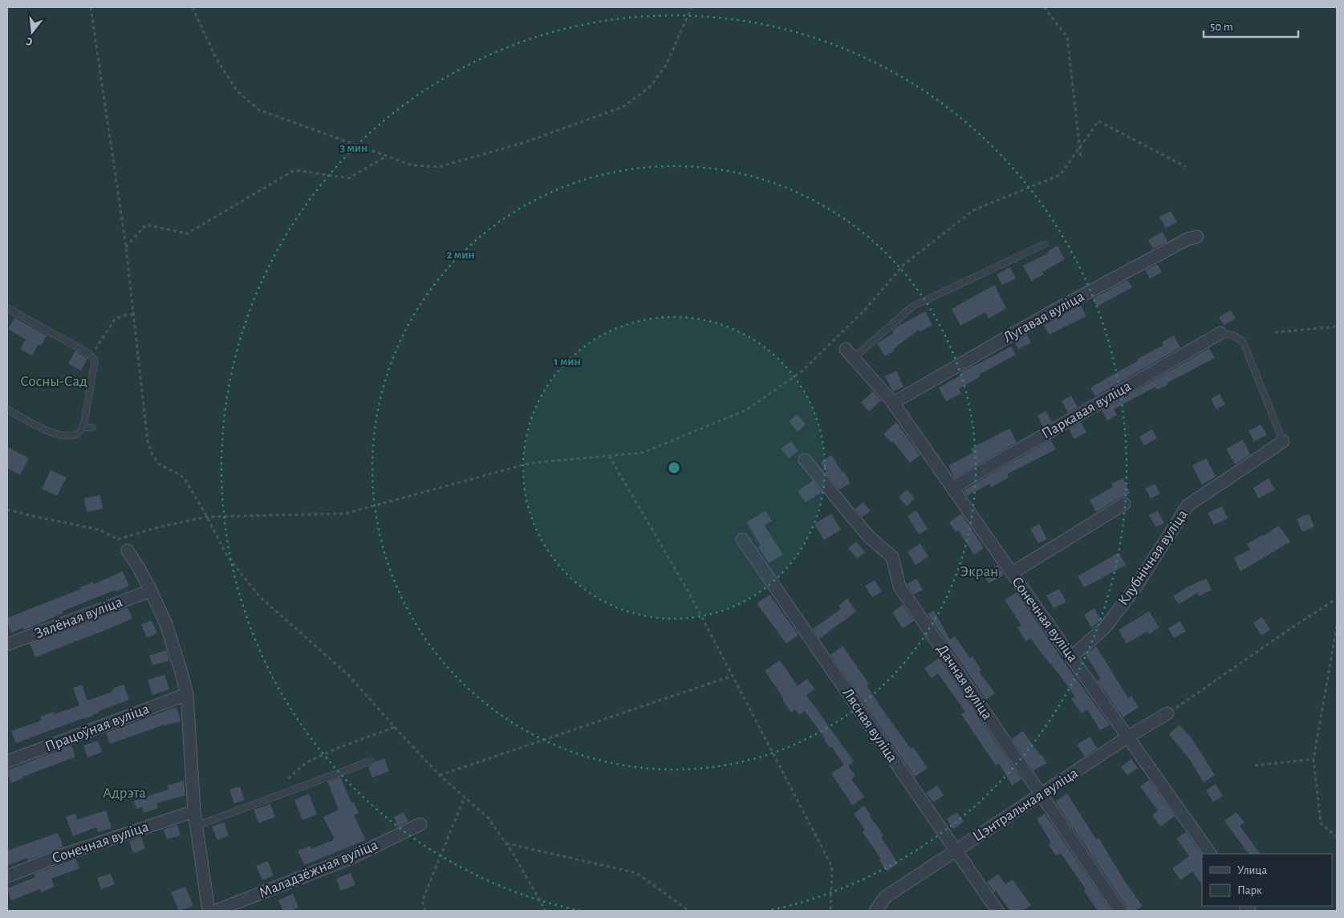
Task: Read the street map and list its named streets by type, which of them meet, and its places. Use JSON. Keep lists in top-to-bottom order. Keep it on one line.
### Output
{"streets":{"street":["Лугавая вуліца","Паркавая вуліца","Клубнічная вуліца","Зялёная вуліца","Сонечная вуліца","Дачная вуліца","Лясная вуліца","Працоўная вуліца","Цэнтральная вуліца","Маладзёжная вуліца"]},"crossings":[["Лугавая вуліца","Сонечная вуліца"],["Паркавая вуліца","Сонечная вуліца"],["Клубнічная вуліца","Сонечная вуліца"],["Сонечная вуліца","Цэнтральная вуліца"],["Дачная вуліца","Цэнтральная вуліца"],["Лясная вуліца","Цэнтральная вуліца"]],"parks":["Сосны-Сад","Экран","Адрэта"],"legend":["Улица","Парк"],"scale_bar":"50 m","north":"bottom","rings":["3 мин","2 мин","1 мин"]}
